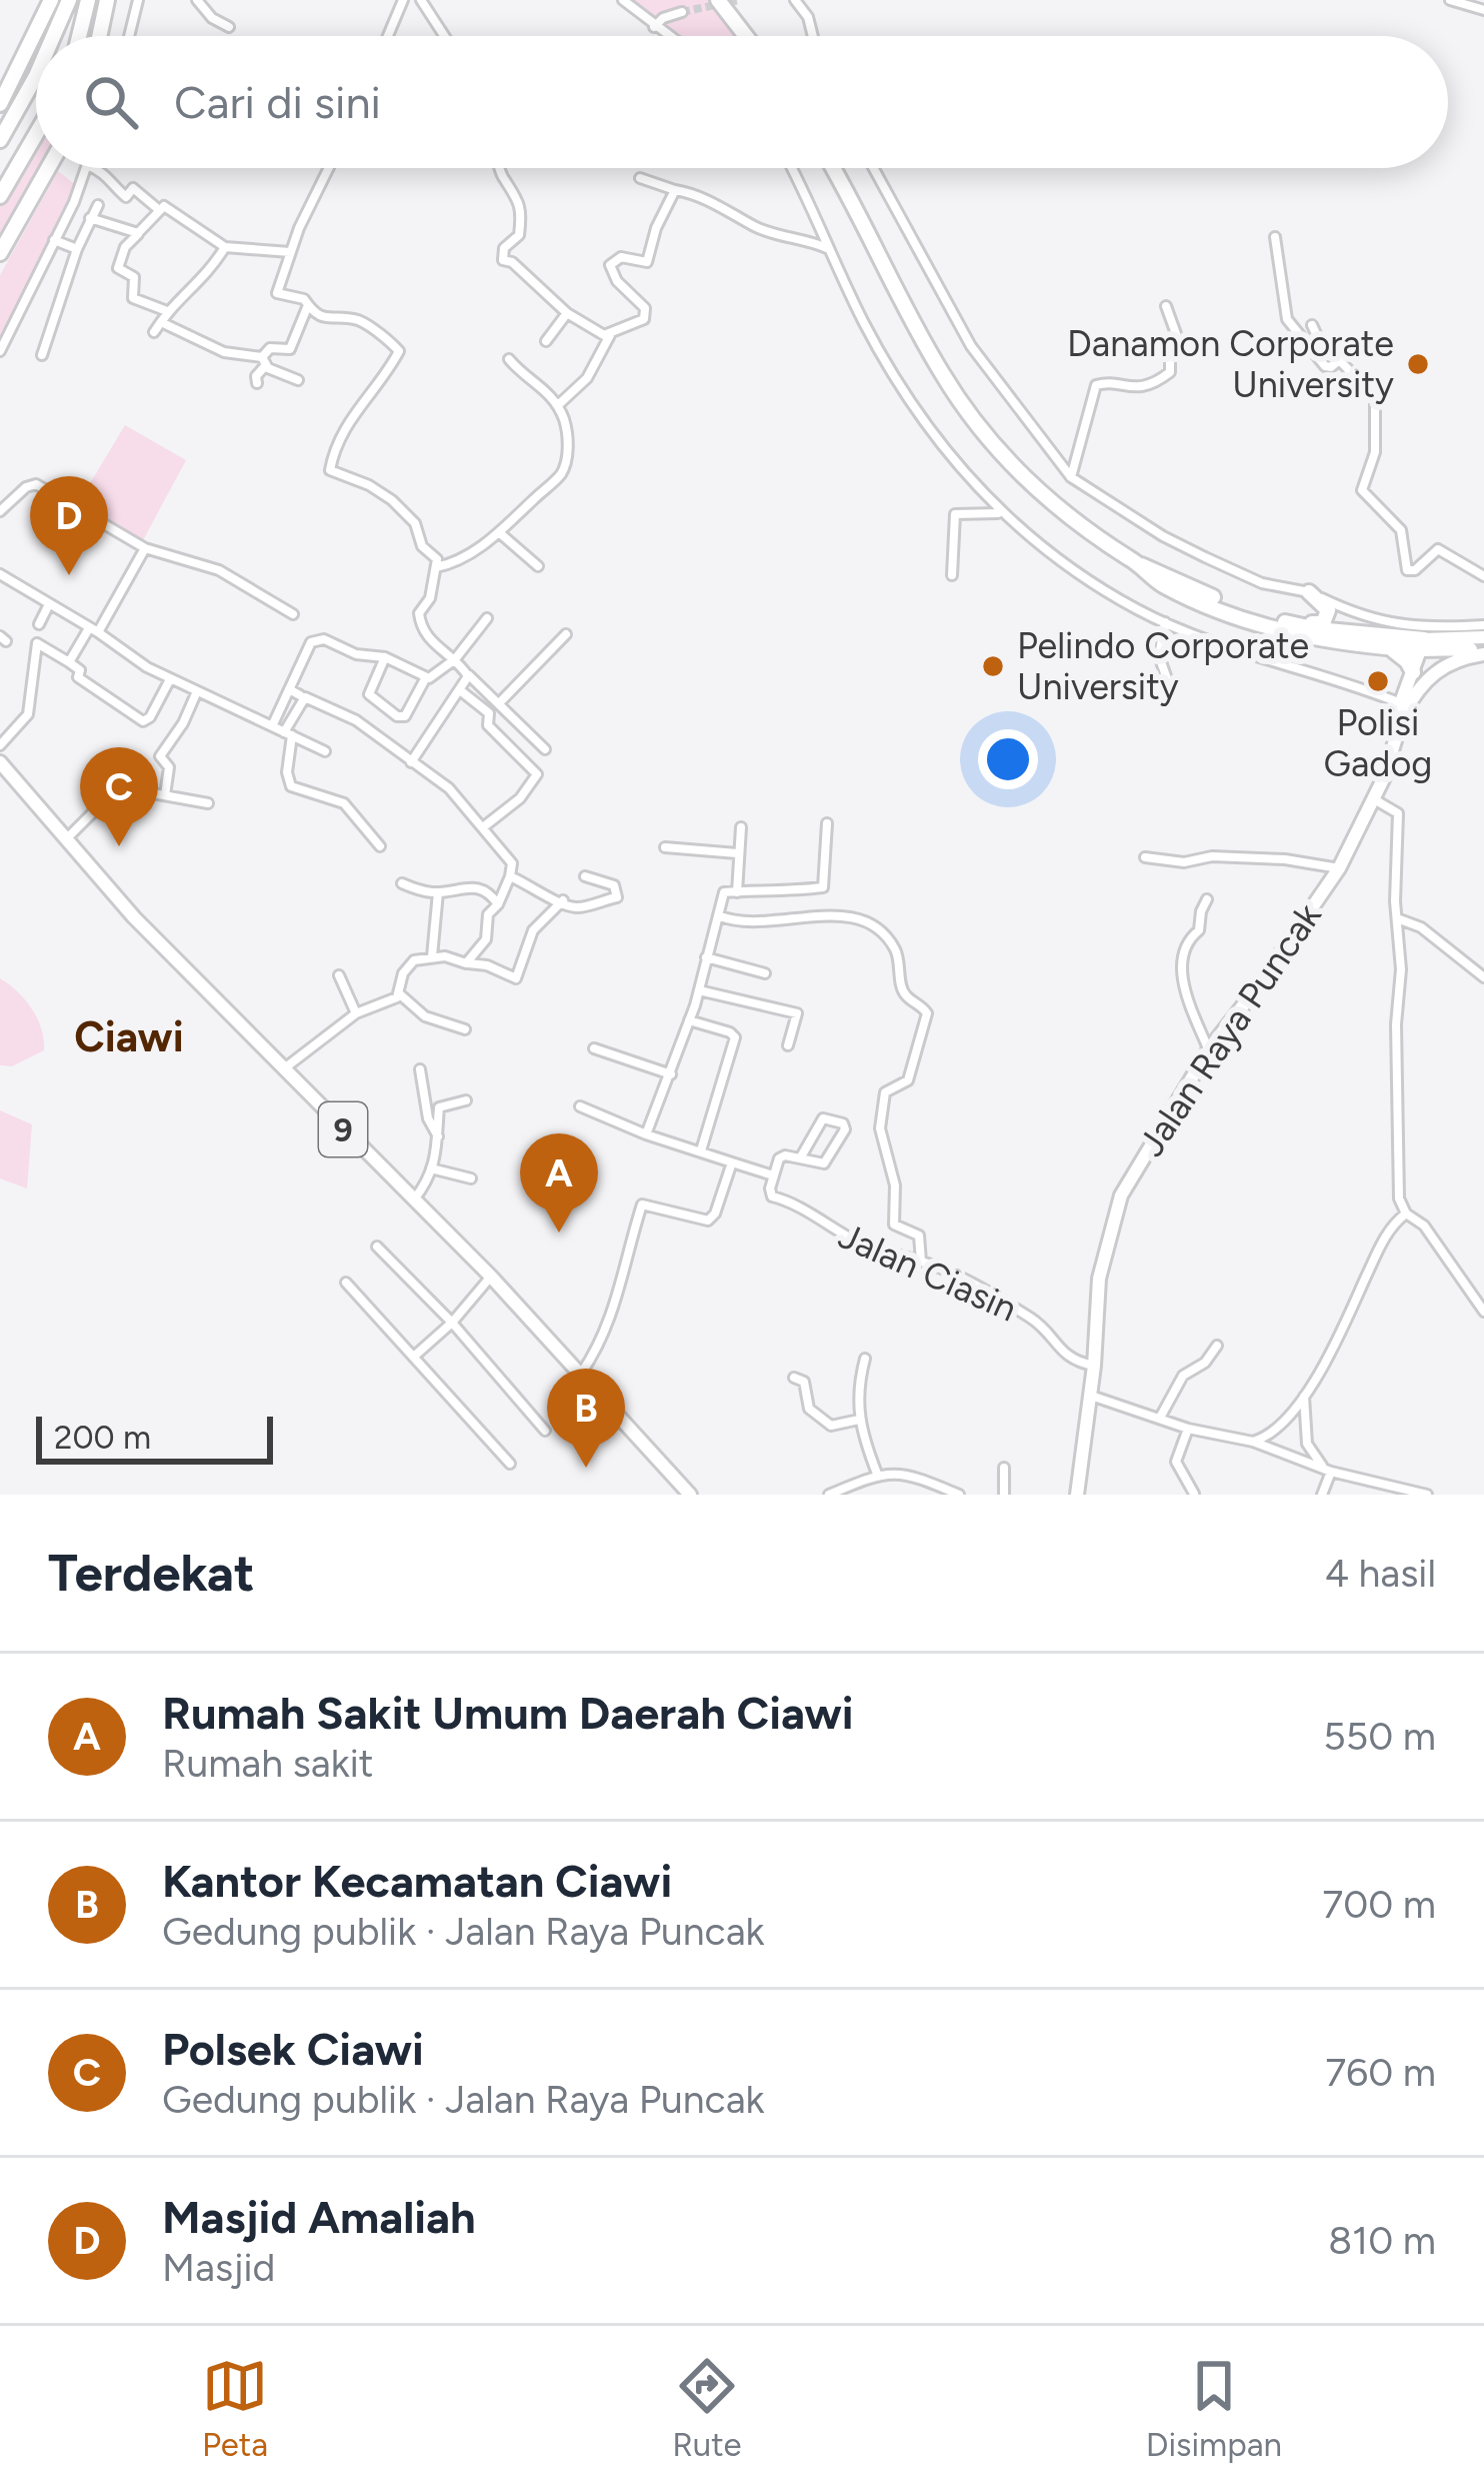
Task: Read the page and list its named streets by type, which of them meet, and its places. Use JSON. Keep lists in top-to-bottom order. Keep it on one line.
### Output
{"streets":{"highway":["Jalan Raya Puncak","9"],"street":["Jalan Ciasin"]},"crossings":[["Jalan Raya Puncak","Jalan Ciasin"]],"districts":["Ciawi"],"places":["Danamon Corporate University","Pelindo Corporate University","Polisi Gadog"],"scale_bar":"200 m","page":{"search":"Cari di sini","pins":["D","C","A","B"],"scale":"200 m","heading":["Terdekat","4 hasil"],"list":[{"mark":"A","name":"Rumah Sakit Umum Daerah Ciawi","note":"Rumah sakit","value":"550 m"},{"mark":"B","name":"Kantor Kecamatan Ciawi","note":"Gedung publik · Jalan Raya Puncak","value":"700 m"},{"mark":"C","name":"Polsek Ciawi","note":"Gedung publik · Jalan Raya Puncak","value":"760 m"},{"mark":"D","name":"Masjid Amaliah","note":"Masjid","value":"810 m"}],"nav":["Peta","Rute","Disimpan"]}}
